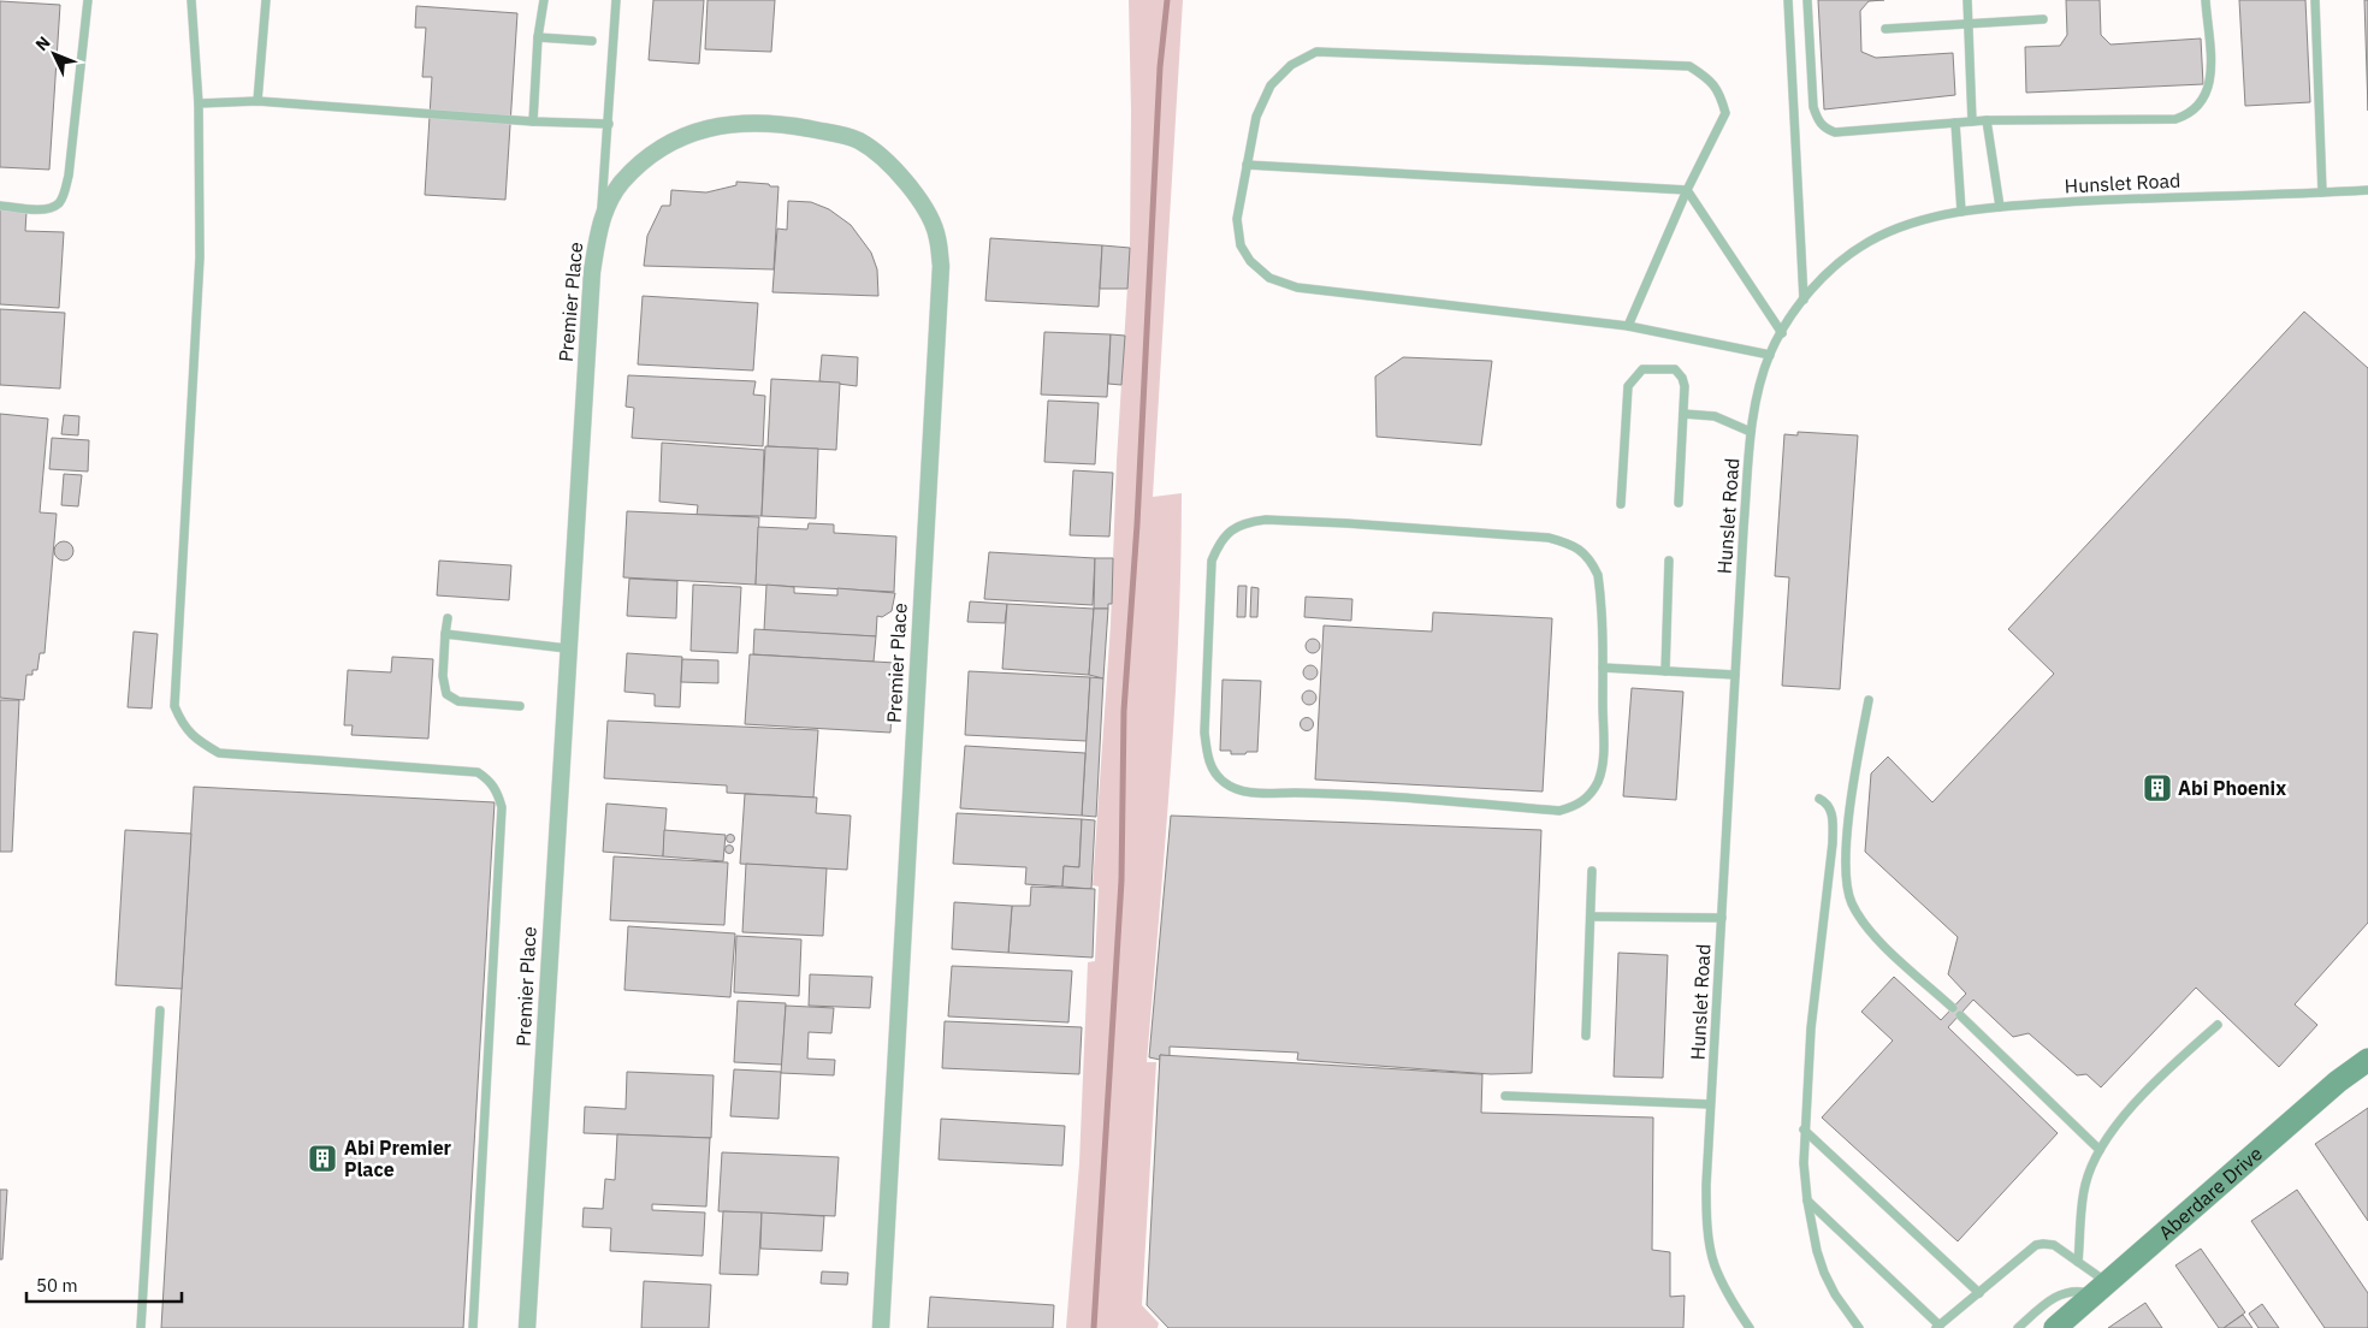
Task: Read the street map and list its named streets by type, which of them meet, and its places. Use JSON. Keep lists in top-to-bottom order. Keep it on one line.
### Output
{"streets":{"street":["Premier Place","Aberdare Drive"],"lane":["Hunslet Road"]},"places":{"building":["Abi Phoenix","Abi Premier Place"]},"scale_bar":"50 m","north":"top left"}
